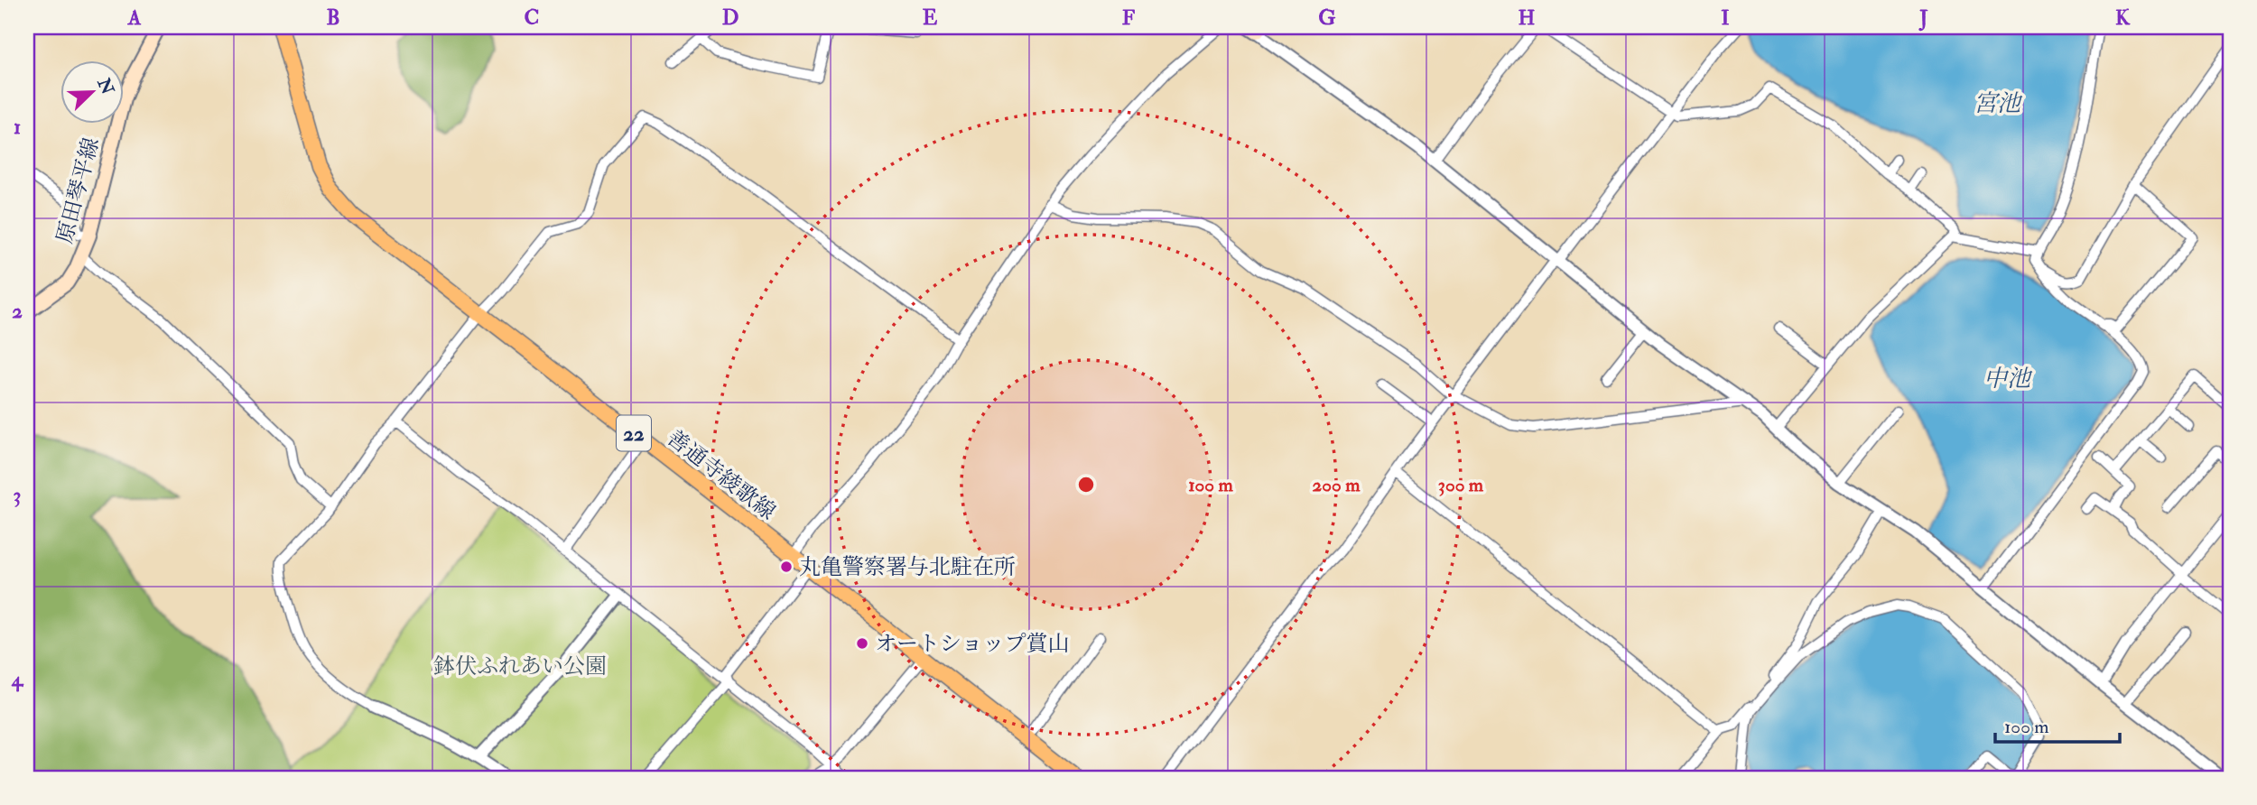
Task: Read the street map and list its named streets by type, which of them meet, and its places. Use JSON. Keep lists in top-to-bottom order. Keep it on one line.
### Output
{"streets":{"main road":["原田琴平線","22","善通寺綾歌線"]},"water":["宮池","中池"],"parks":["鉢伏ふれあい公園"],"places":["丸亀警察署与北駐在所","オートショップ賞山"],"scale_bar":"100 m","north":"top right","grid":{"columns":["A","B","C","D","E","F","G","H","I","J","K"],"rows":["1","2","3","4"]},"rings":["100 m","200 m","300 m"]}
